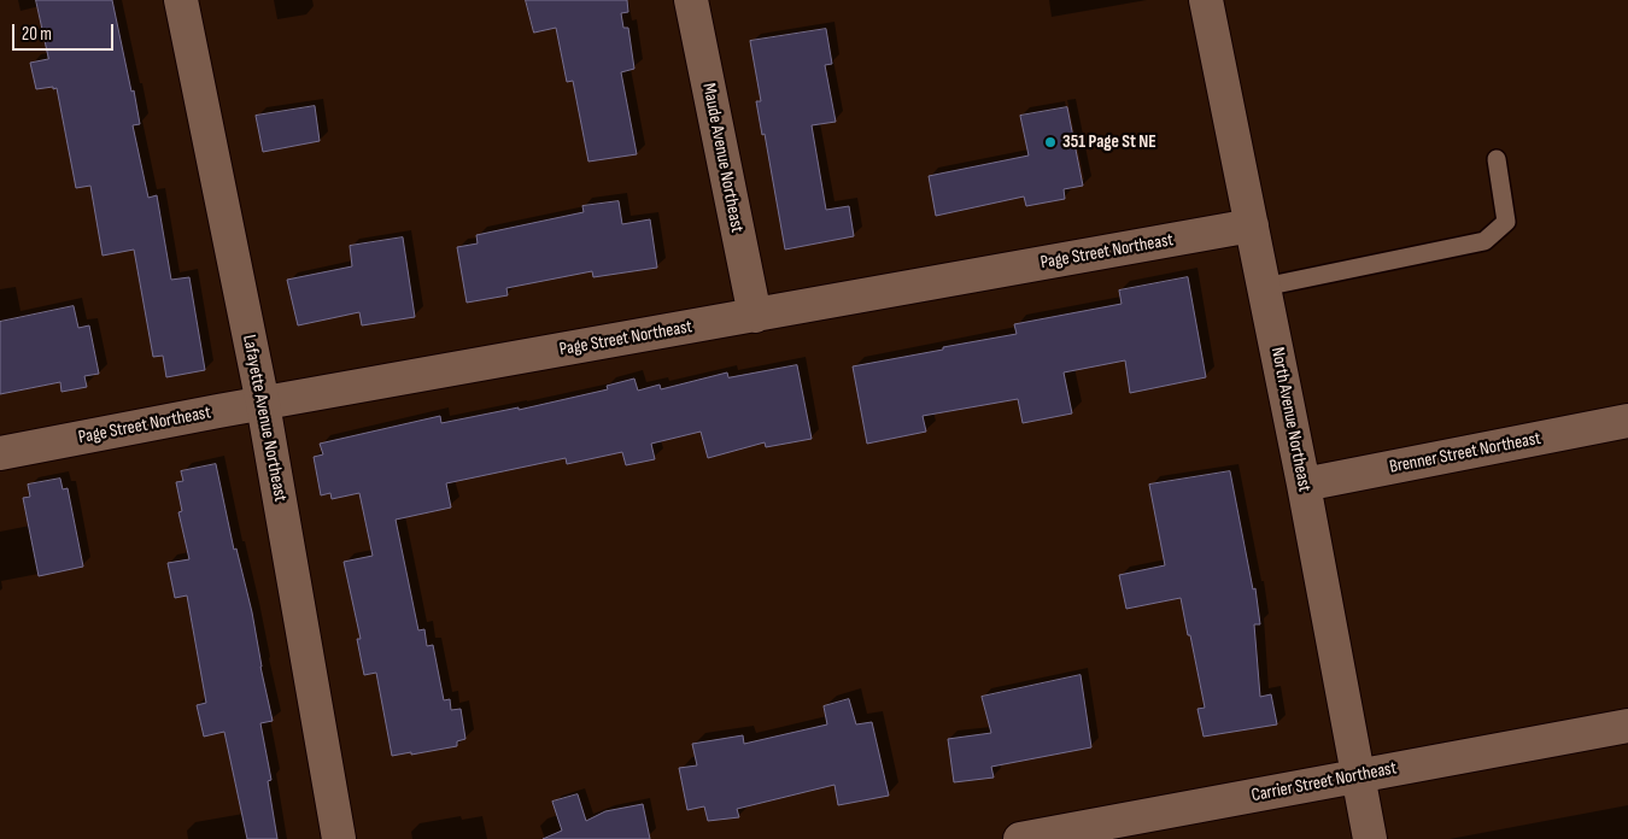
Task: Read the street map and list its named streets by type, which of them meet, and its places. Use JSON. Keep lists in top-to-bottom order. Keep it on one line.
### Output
{"streets":{"street":["Maude Avenue Northeast","Page Street Northeast","Lafayette Avenue Northeast","North Avenue Northeast","Brenner Street Northeast","Carrier Street Northeast"]},"crossings":[["Maude Avenue Northeast","Page Street Northeast"],["Page Street Northeast","Lafayette Avenue Northeast"],["Page Street Northeast","North Avenue Northeast"],["North Avenue Northeast","Brenner Street Northeast"],["North Avenue Northeast","Carrier Street Northeast"]],"places":["351 Page St NE"],"scale_bar":"20 m"}
